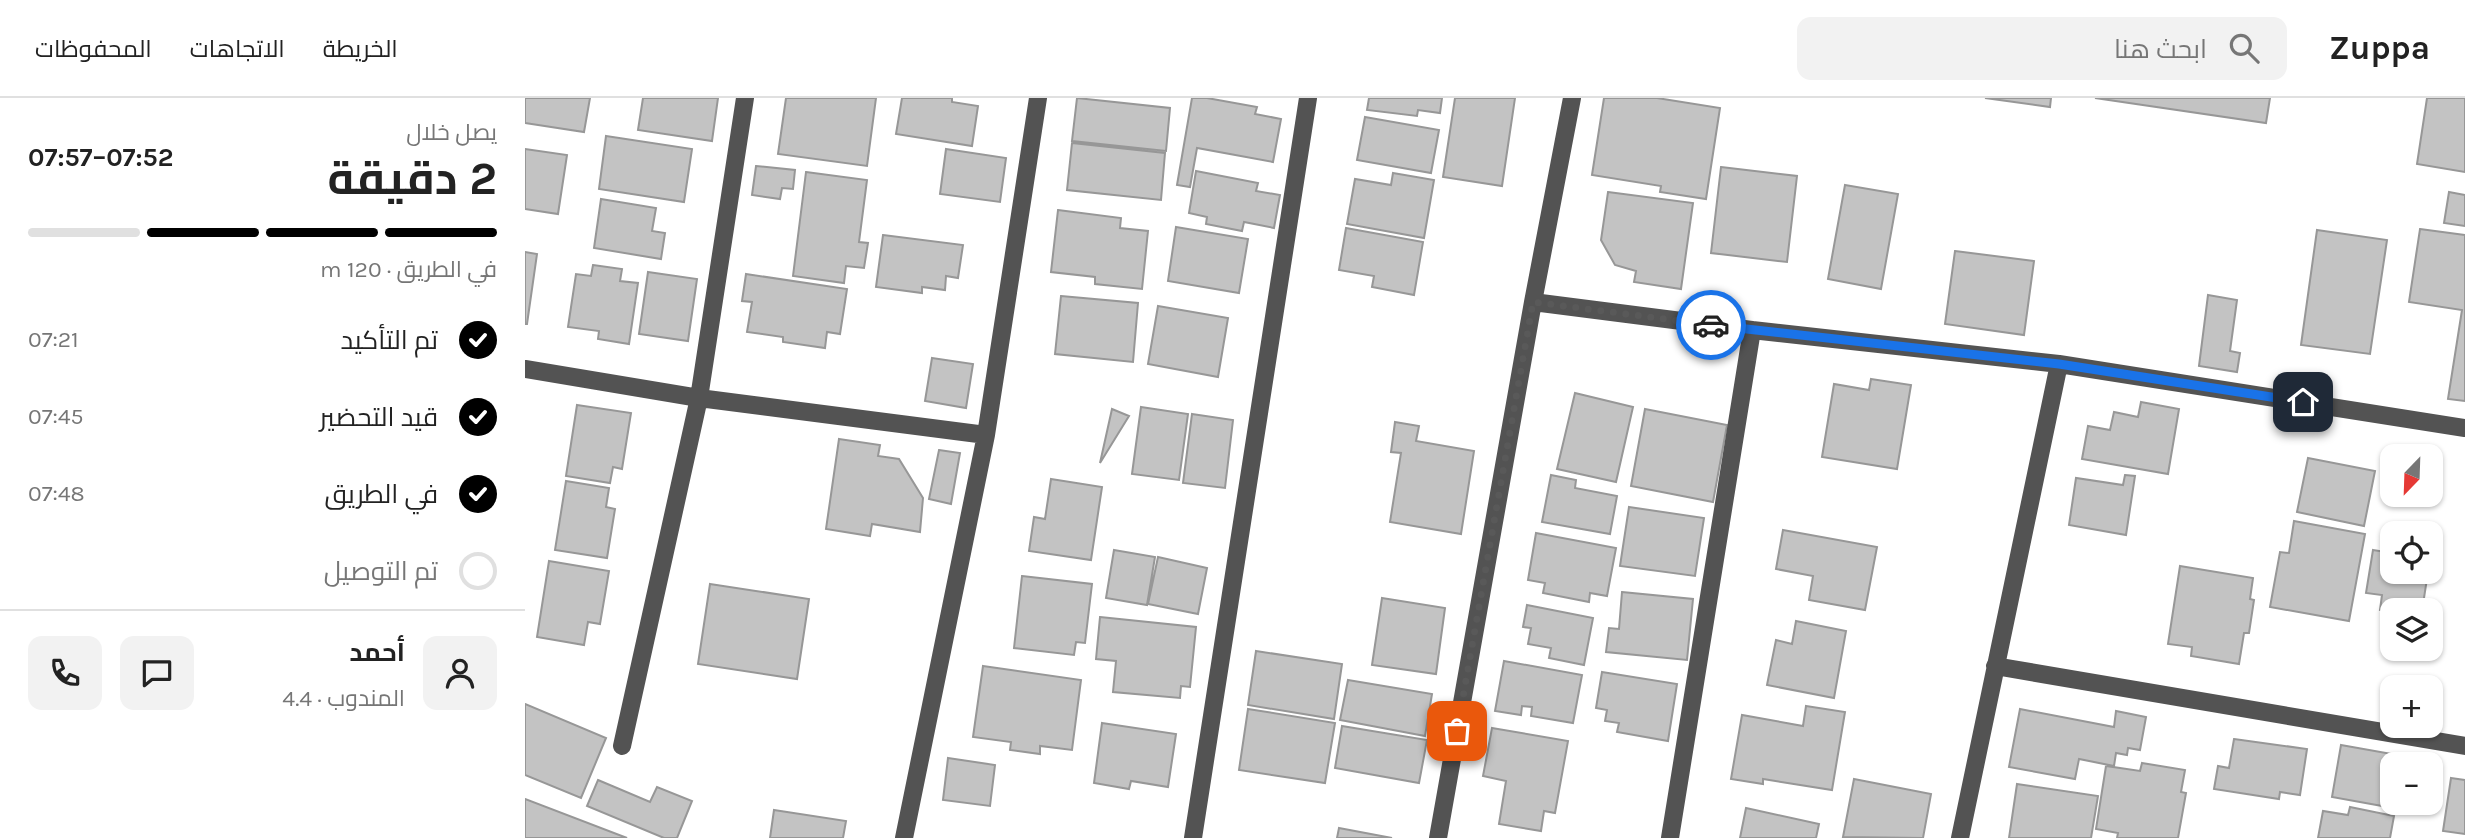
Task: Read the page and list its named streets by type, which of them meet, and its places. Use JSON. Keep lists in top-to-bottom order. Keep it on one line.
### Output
{"north":"bottom left","page":{"header":"Zuppa","search":"ابحث هنا","nav":["الخريطة","الاتجاهات","المحفوظات"],"heading":["2 دقيقة","يصل خلال","07:52–07:57"],"panel":["أحمد","المندوب · 4.4"],"bar":"في الطريق · 120 m","list":[["تم التأكيد","07:21"],["قيد التحضير","07:45"],["في الطريق","07:48"],"تم التوصيل"],"map_buttons":["+","−"]}}
